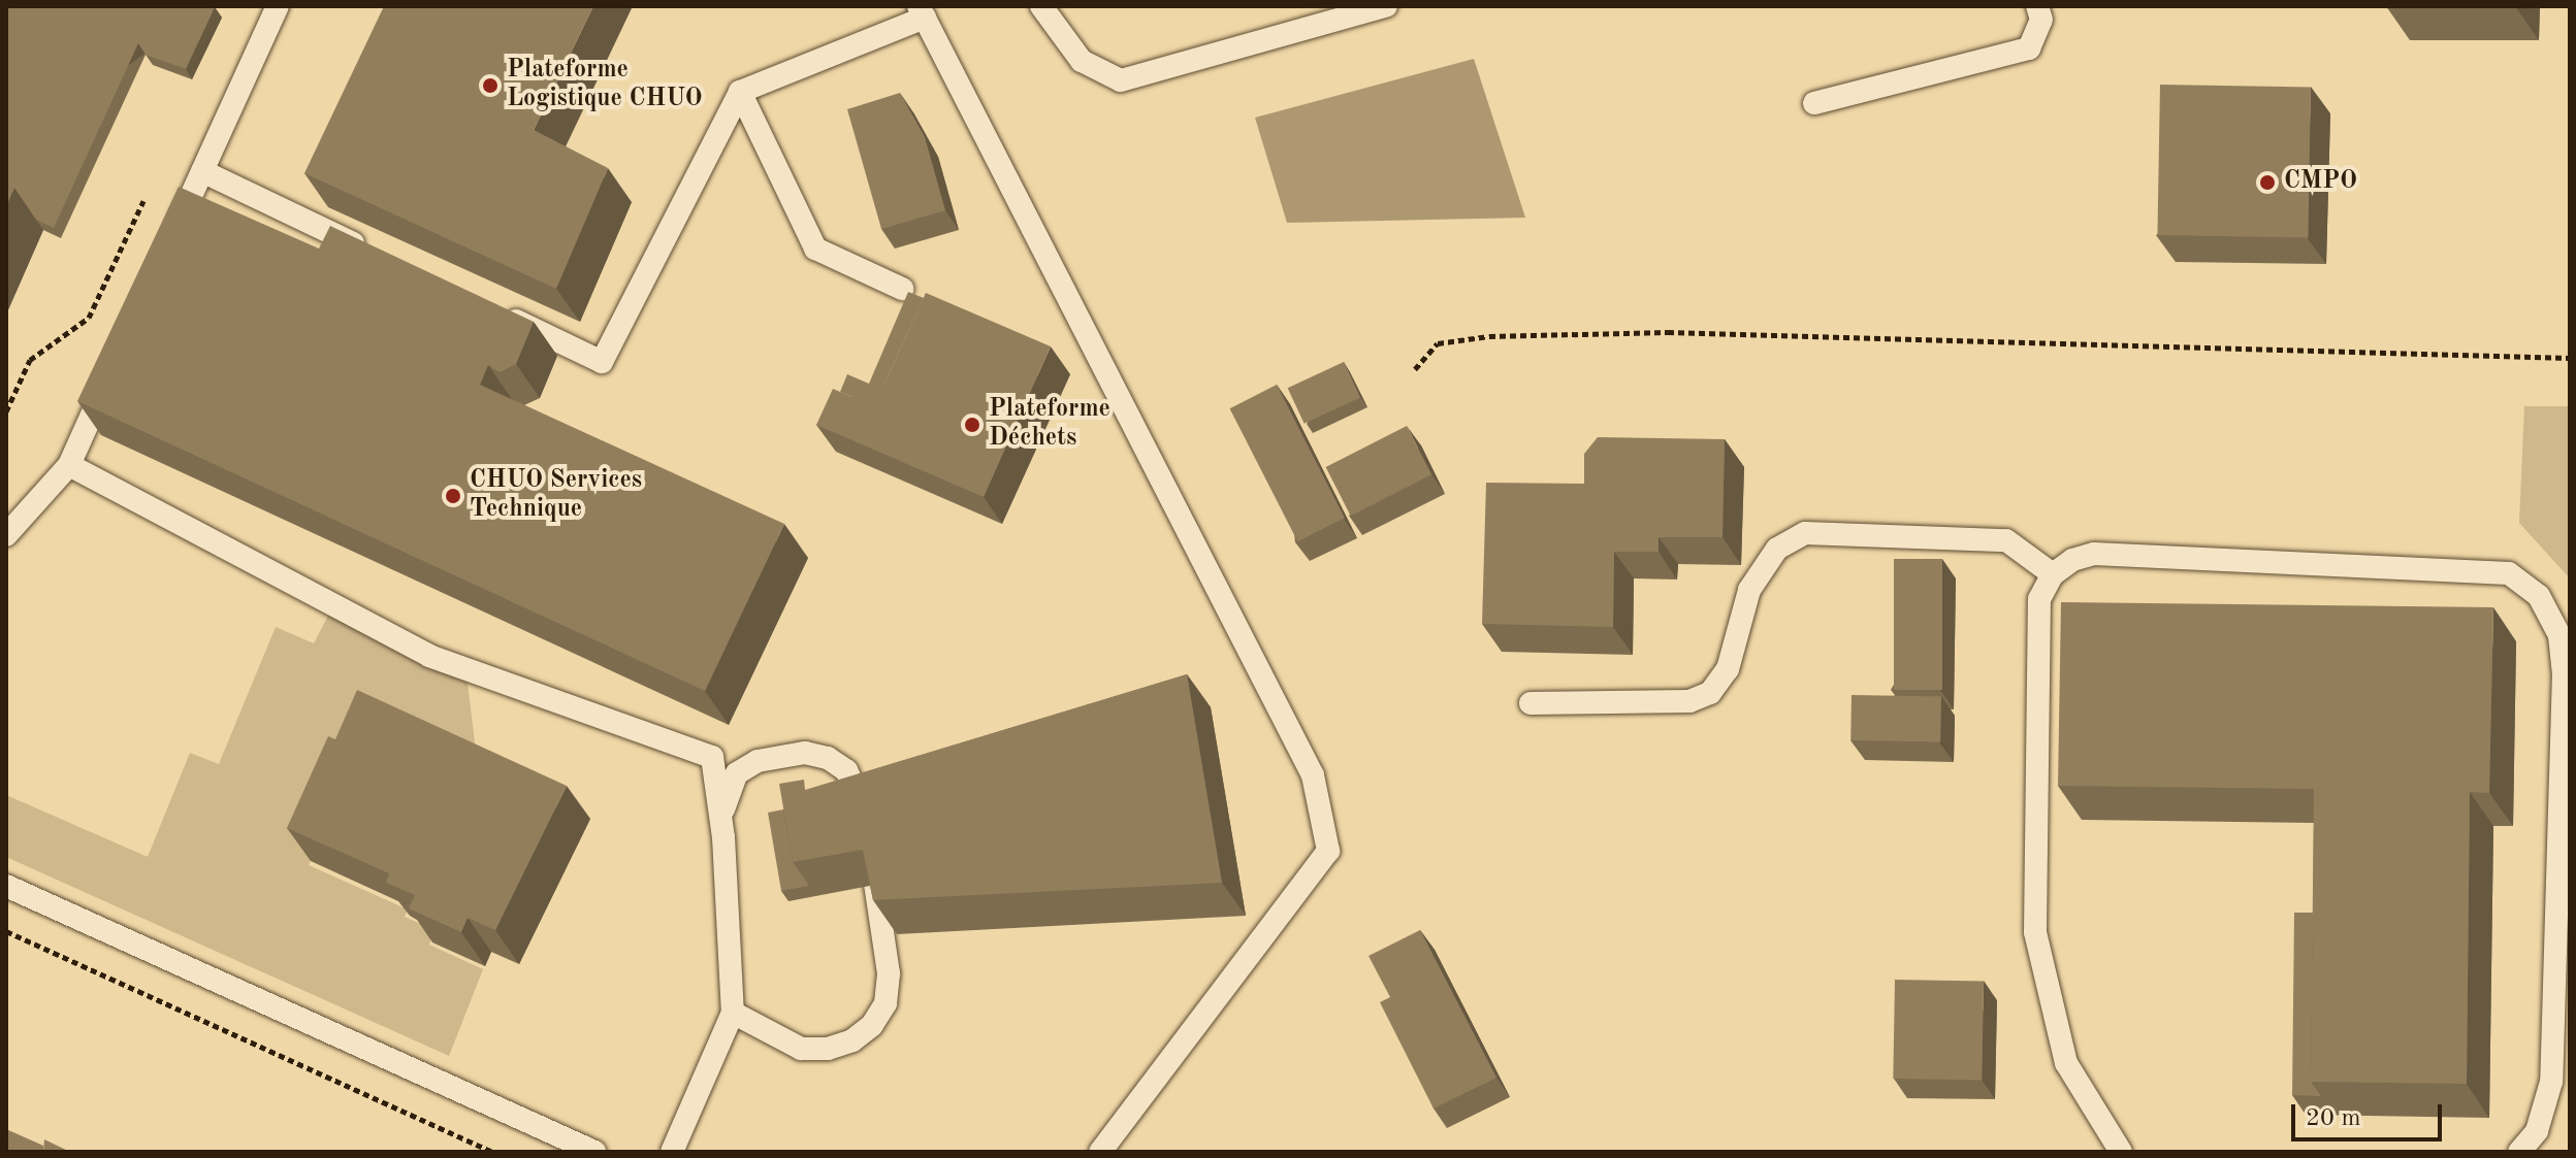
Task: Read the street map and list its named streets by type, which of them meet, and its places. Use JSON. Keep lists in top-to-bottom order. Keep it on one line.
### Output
{"places":["Plateforme Logistique CHUO","CMPO","Plateforme Déchets","CHUO Services Technique"],"scale_bar":"20 m"}
